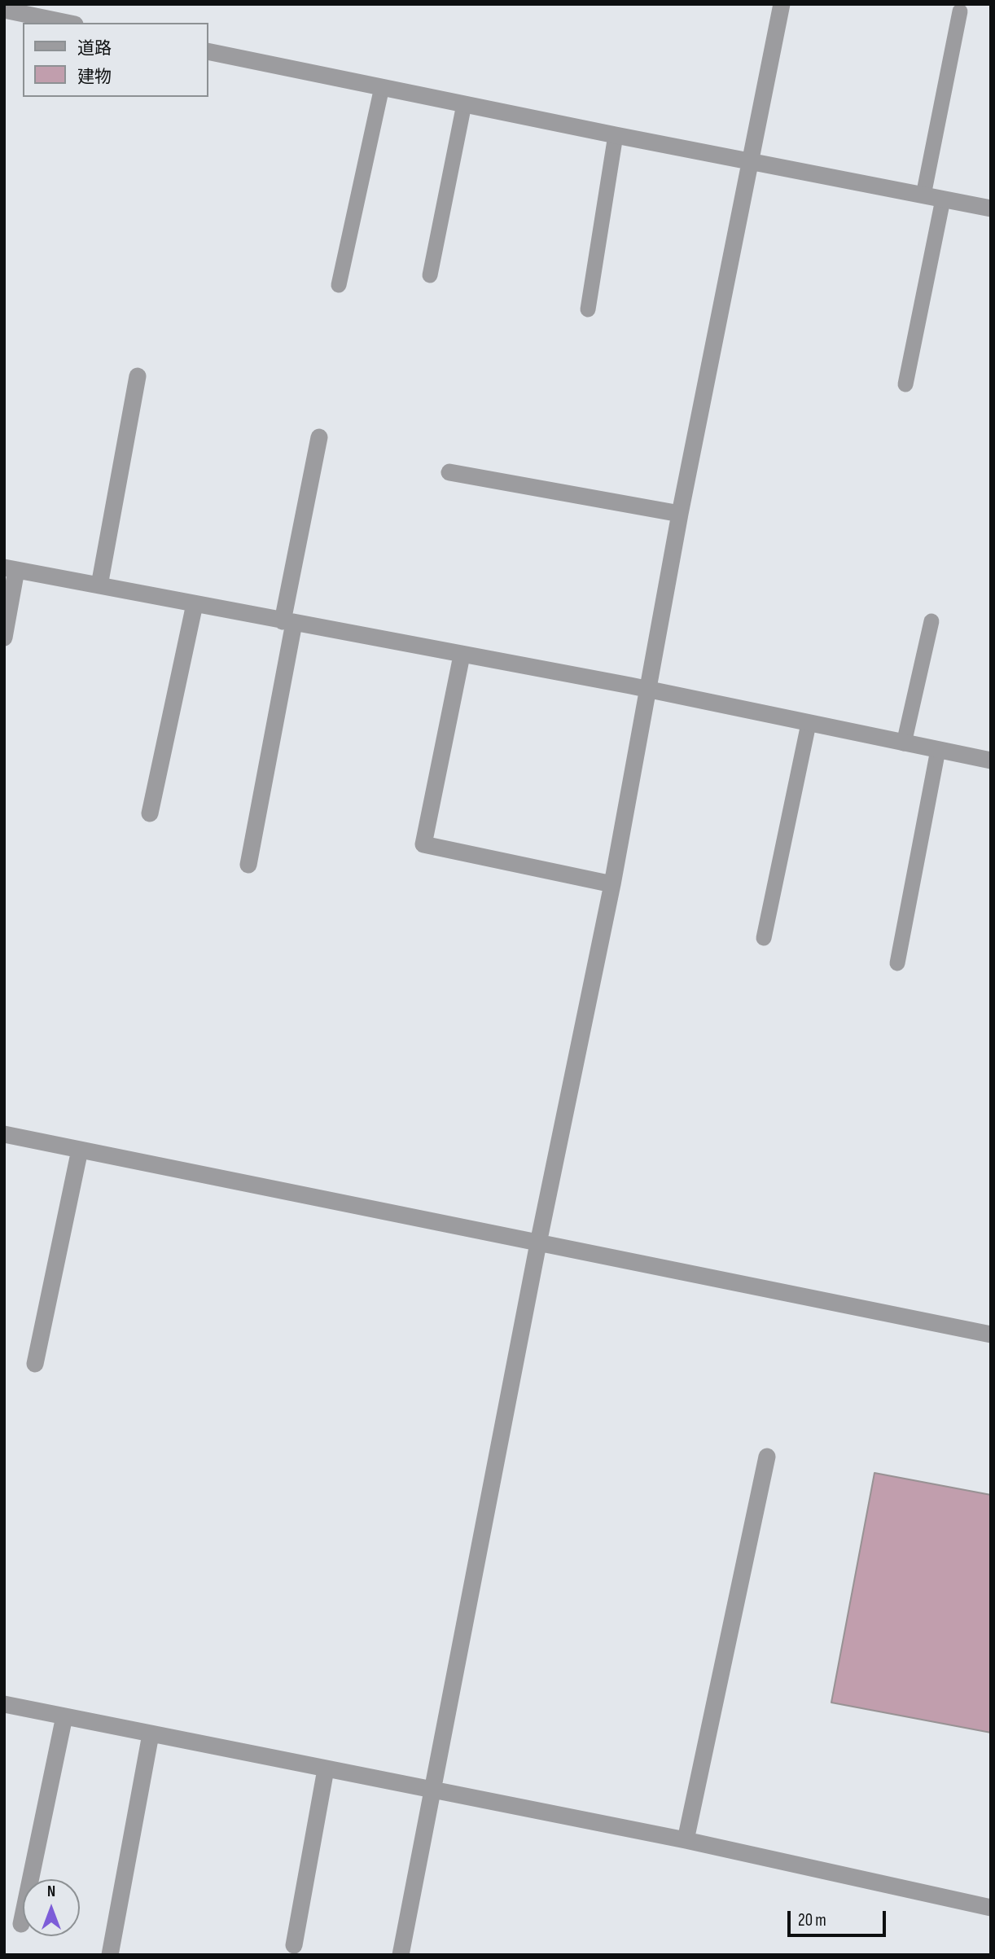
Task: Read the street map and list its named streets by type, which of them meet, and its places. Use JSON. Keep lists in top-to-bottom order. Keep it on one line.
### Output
{"legend":["道路","建物"],"scale_bar":"20 m","north":"top"}
